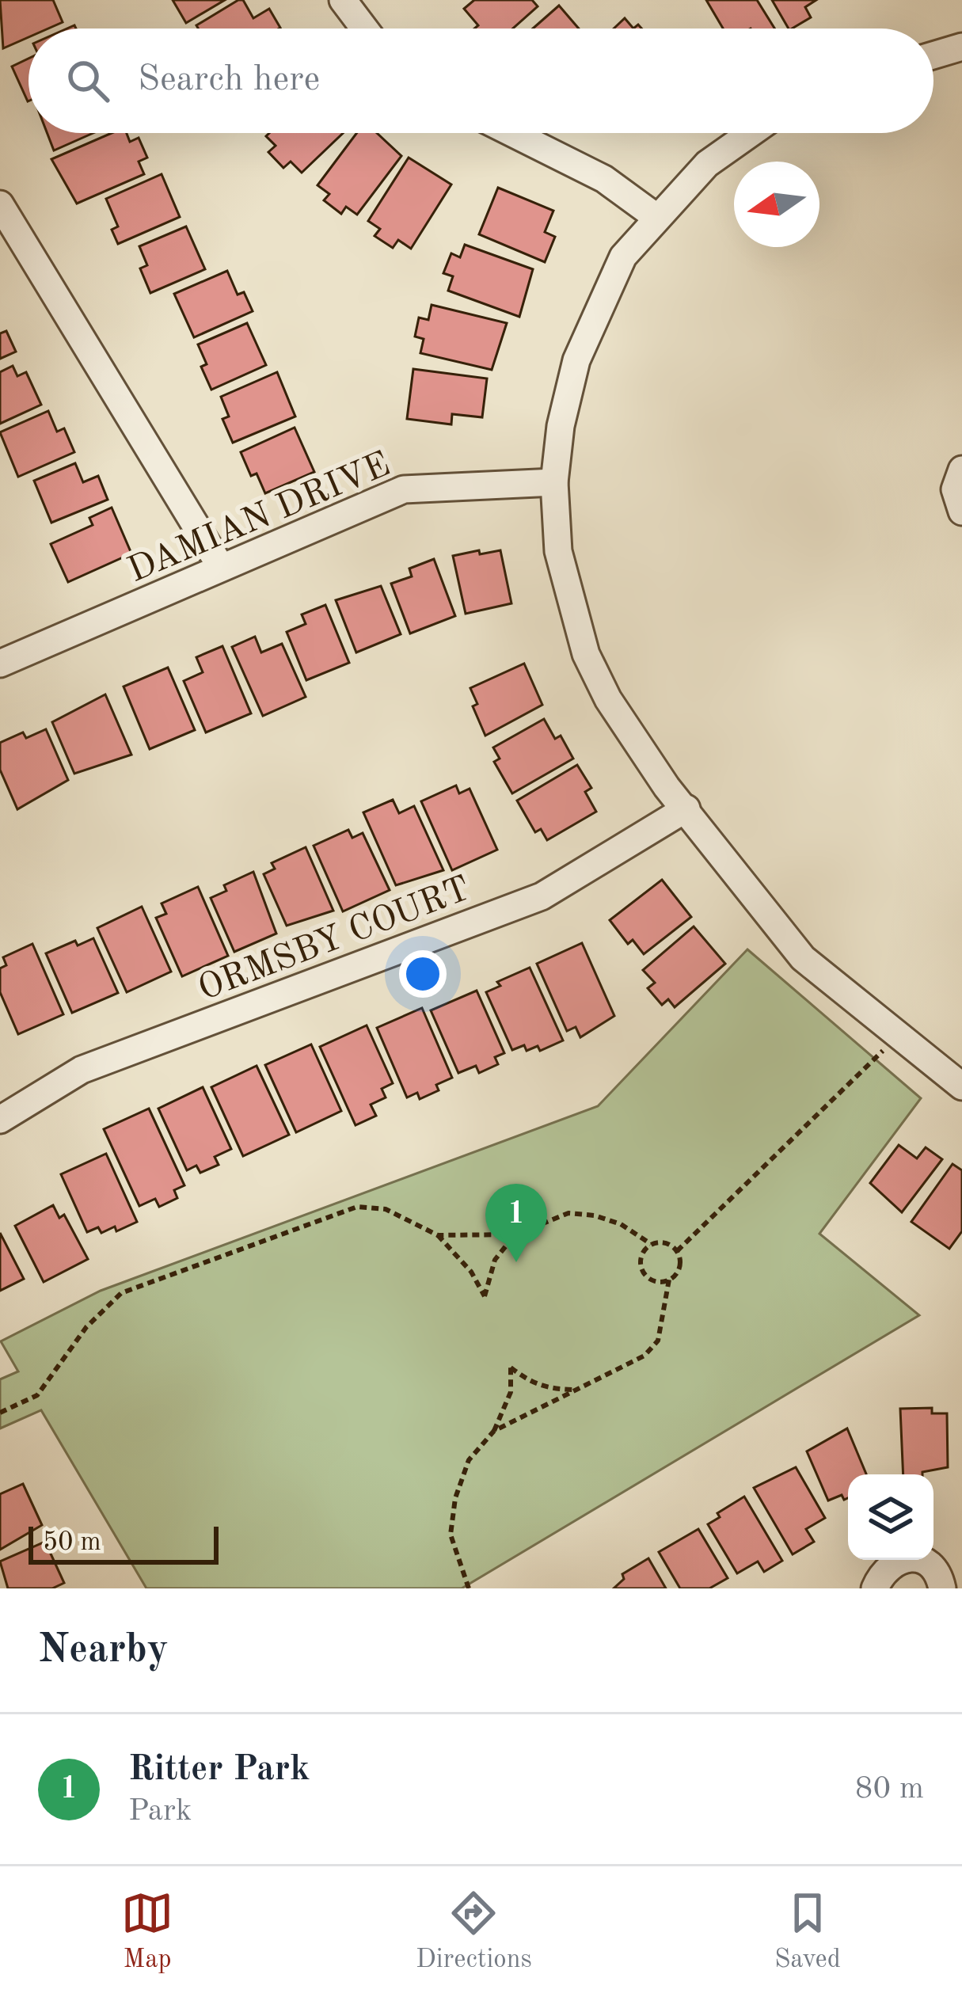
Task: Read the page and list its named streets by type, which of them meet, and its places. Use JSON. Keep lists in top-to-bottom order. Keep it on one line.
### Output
{"streets":{"street":["DAMIAN DRIVE","ORMSBY COURT"]},"scale_bar":"50 m","north":"left","page":{"search":"Search here","pins":"1","scale":"50 m","heading":"Nearby","list":[{"mark":"1","name":"Ritter Park","note":"Park","value":"80 m"}],"nav":["Map","Directions","Saved"]}}
